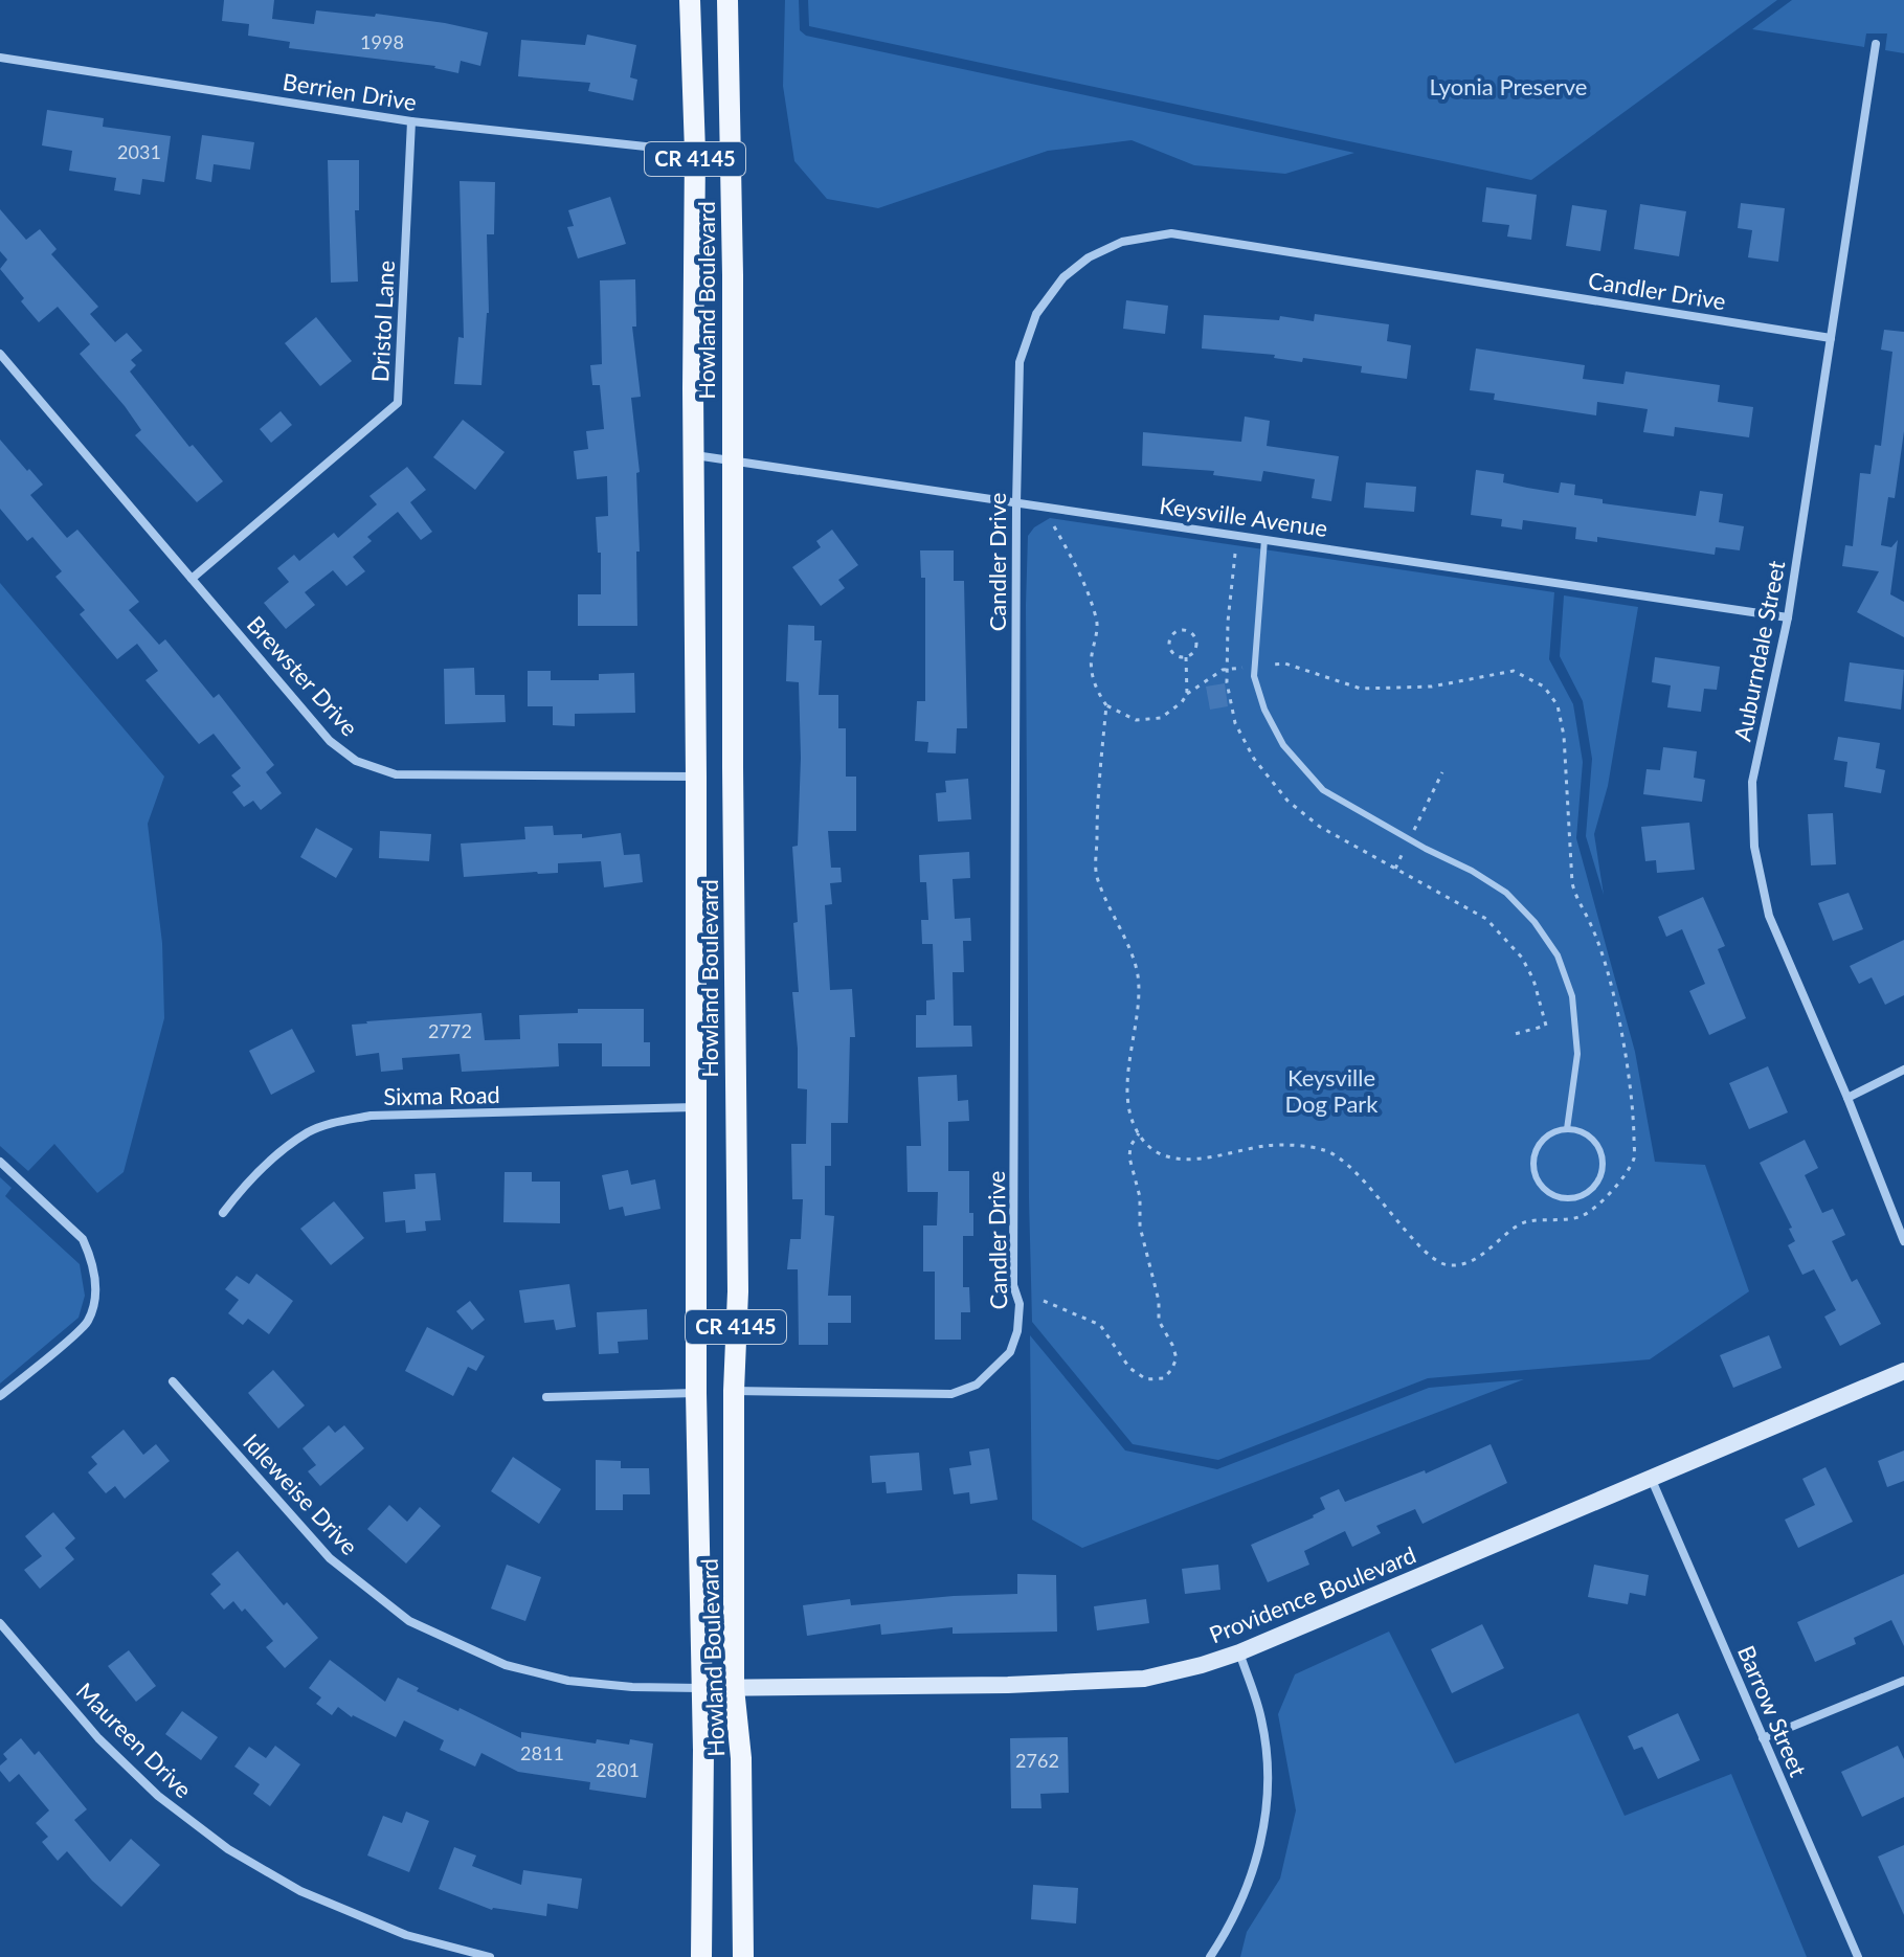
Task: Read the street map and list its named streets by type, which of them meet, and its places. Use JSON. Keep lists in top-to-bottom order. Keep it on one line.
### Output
{"streets":{"main road":["CR 4145","Howland Boulevard","Providence Boulevard"],"street":["Berrien Drive","Candler Drive","Dristol Lane","Keysville Avenue","Auburndale Street","Brewster Drive","Sixma Road","Idleweise Drive","Barrow Street","Maureen Drive"]},"crossings":[["Berrien Drive","Howland Boulevard"],["Berrien Drive","Dristol Lane"],["Candler Drive","Howland Boulevard"],["Candler Drive","Keysville Avenue"],["Candler Drive","Auburndale Street"],["Howland Boulevard","Keysville Avenue"],["Howland Boulevard","Brewster Drive"],["Howland Boulevard","Sixma Road"],["Howland Boulevard","Idleweise Drive"],["Howland Boulevard","Providence Boulevard"],["Dristol Lane","Brewster Drive"],["Keysville Avenue","Auburndale Street"],["Idleweise Drive","Providence Boulevard"],["Providence Boulevard","Barrow Street"]],"parks":["Lyonia Preserve","Keysville Dog Park"],"house_numbers":["1998","2031","2772","2811","2762","2801"]}
